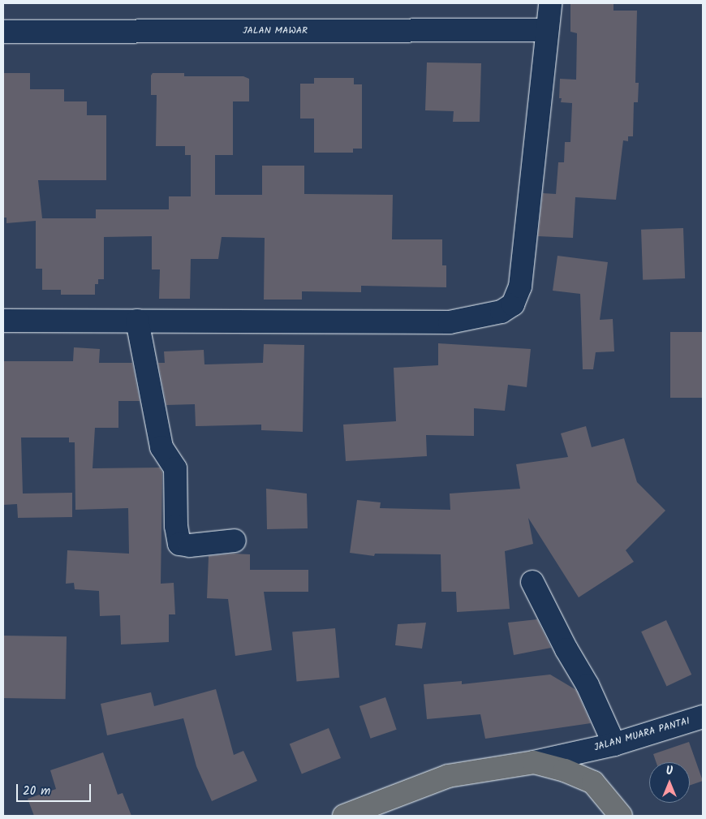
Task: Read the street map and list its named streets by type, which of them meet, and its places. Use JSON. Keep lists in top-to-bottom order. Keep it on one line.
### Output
{"streets":{"street":["JALAN MAWAR","JALAN MUARA PANTAI"]},"scale_bar":"20 m","north":"top"}
